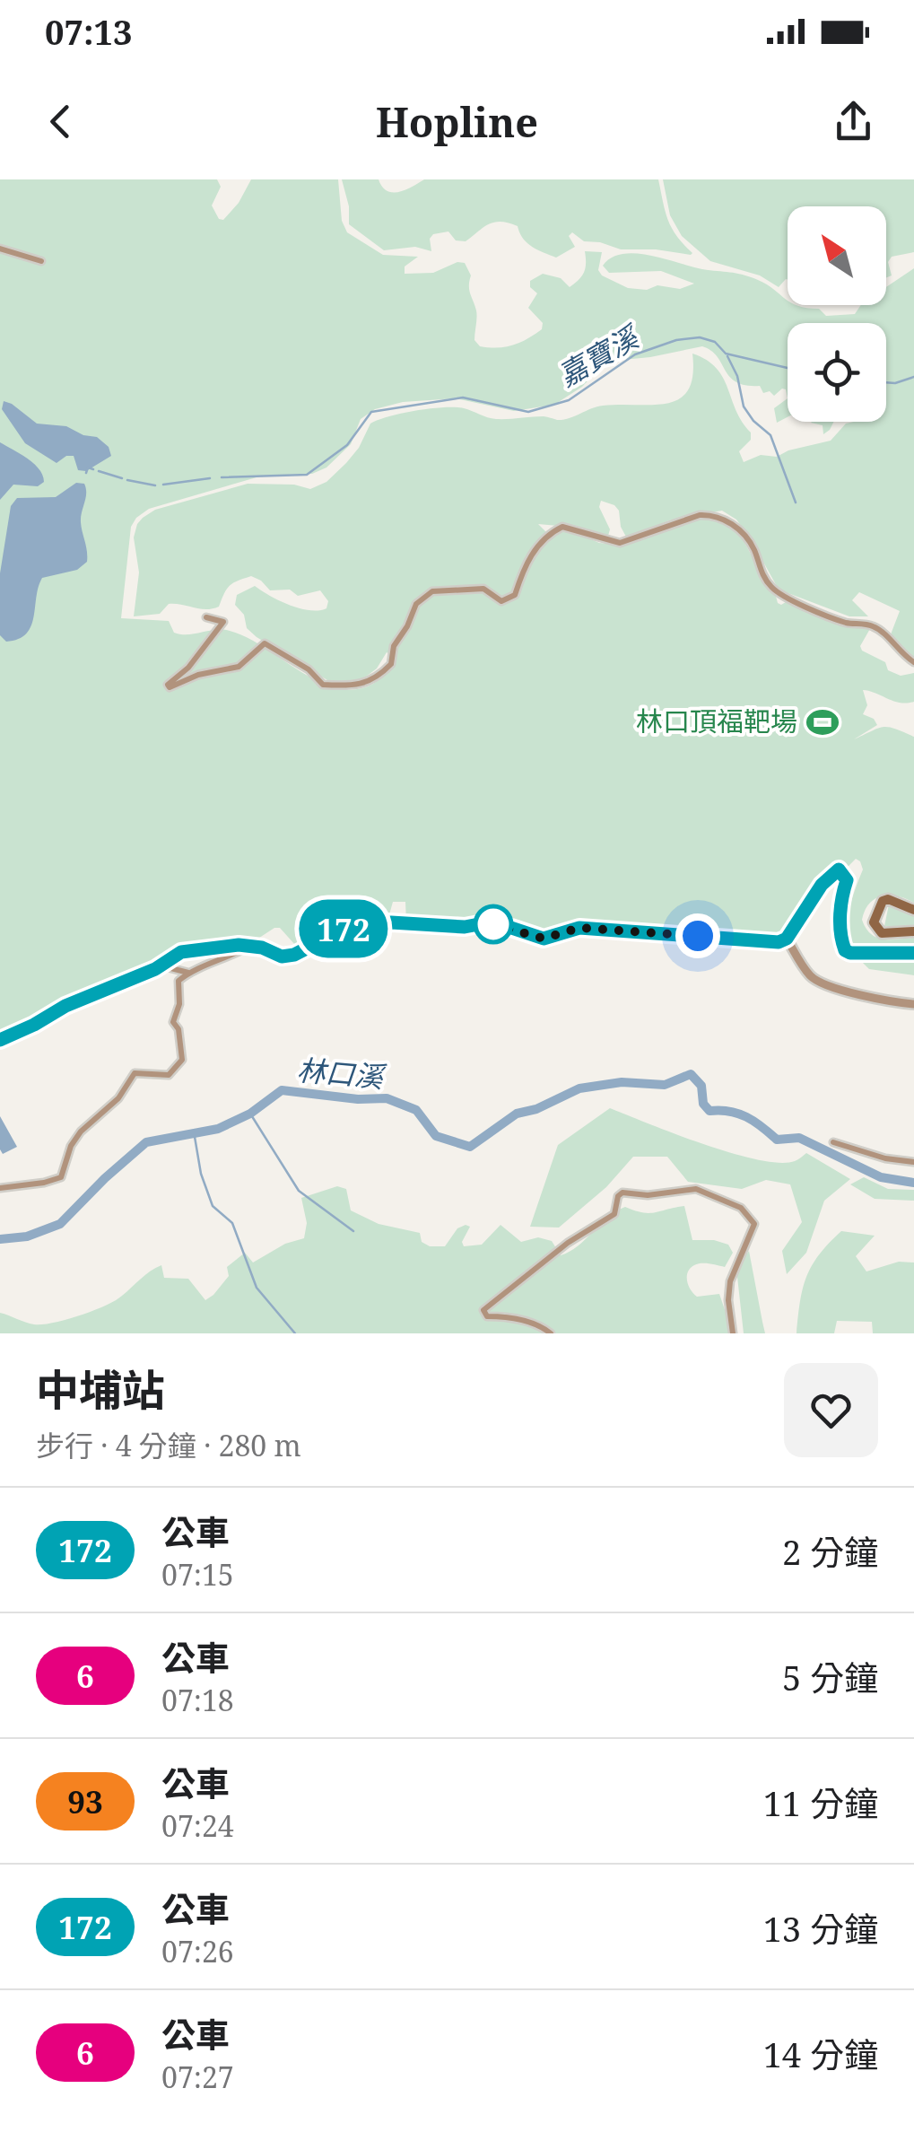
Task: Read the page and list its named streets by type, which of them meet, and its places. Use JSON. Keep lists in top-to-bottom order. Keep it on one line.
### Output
{"water":["嘉寶溪","林口溪"],"places":{"sports":["林口頂福靶場"]},"lines":["bus line 172"],"north":"top left","page":{"status":"07:13","header":"Hopline","on_map":"172","heading":["中埔站","步行 · 4 分鐘 · 280 m"],"list":[{"mark":"172","name":"公車","note":"07:15","value":"2 分鐘"},{"mark":"6","name":"公車","note":"07:18","value":"5 分鐘"},{"mark":"93","name":"公車","note":"07:24","value":"11 分鐘"},{"mark":"172","name":"公車","note":"07:26","value":"13 分鐘"},{"mark":"6","name":"公車","note":"07:27","value":"14 分鐘"}]}}
